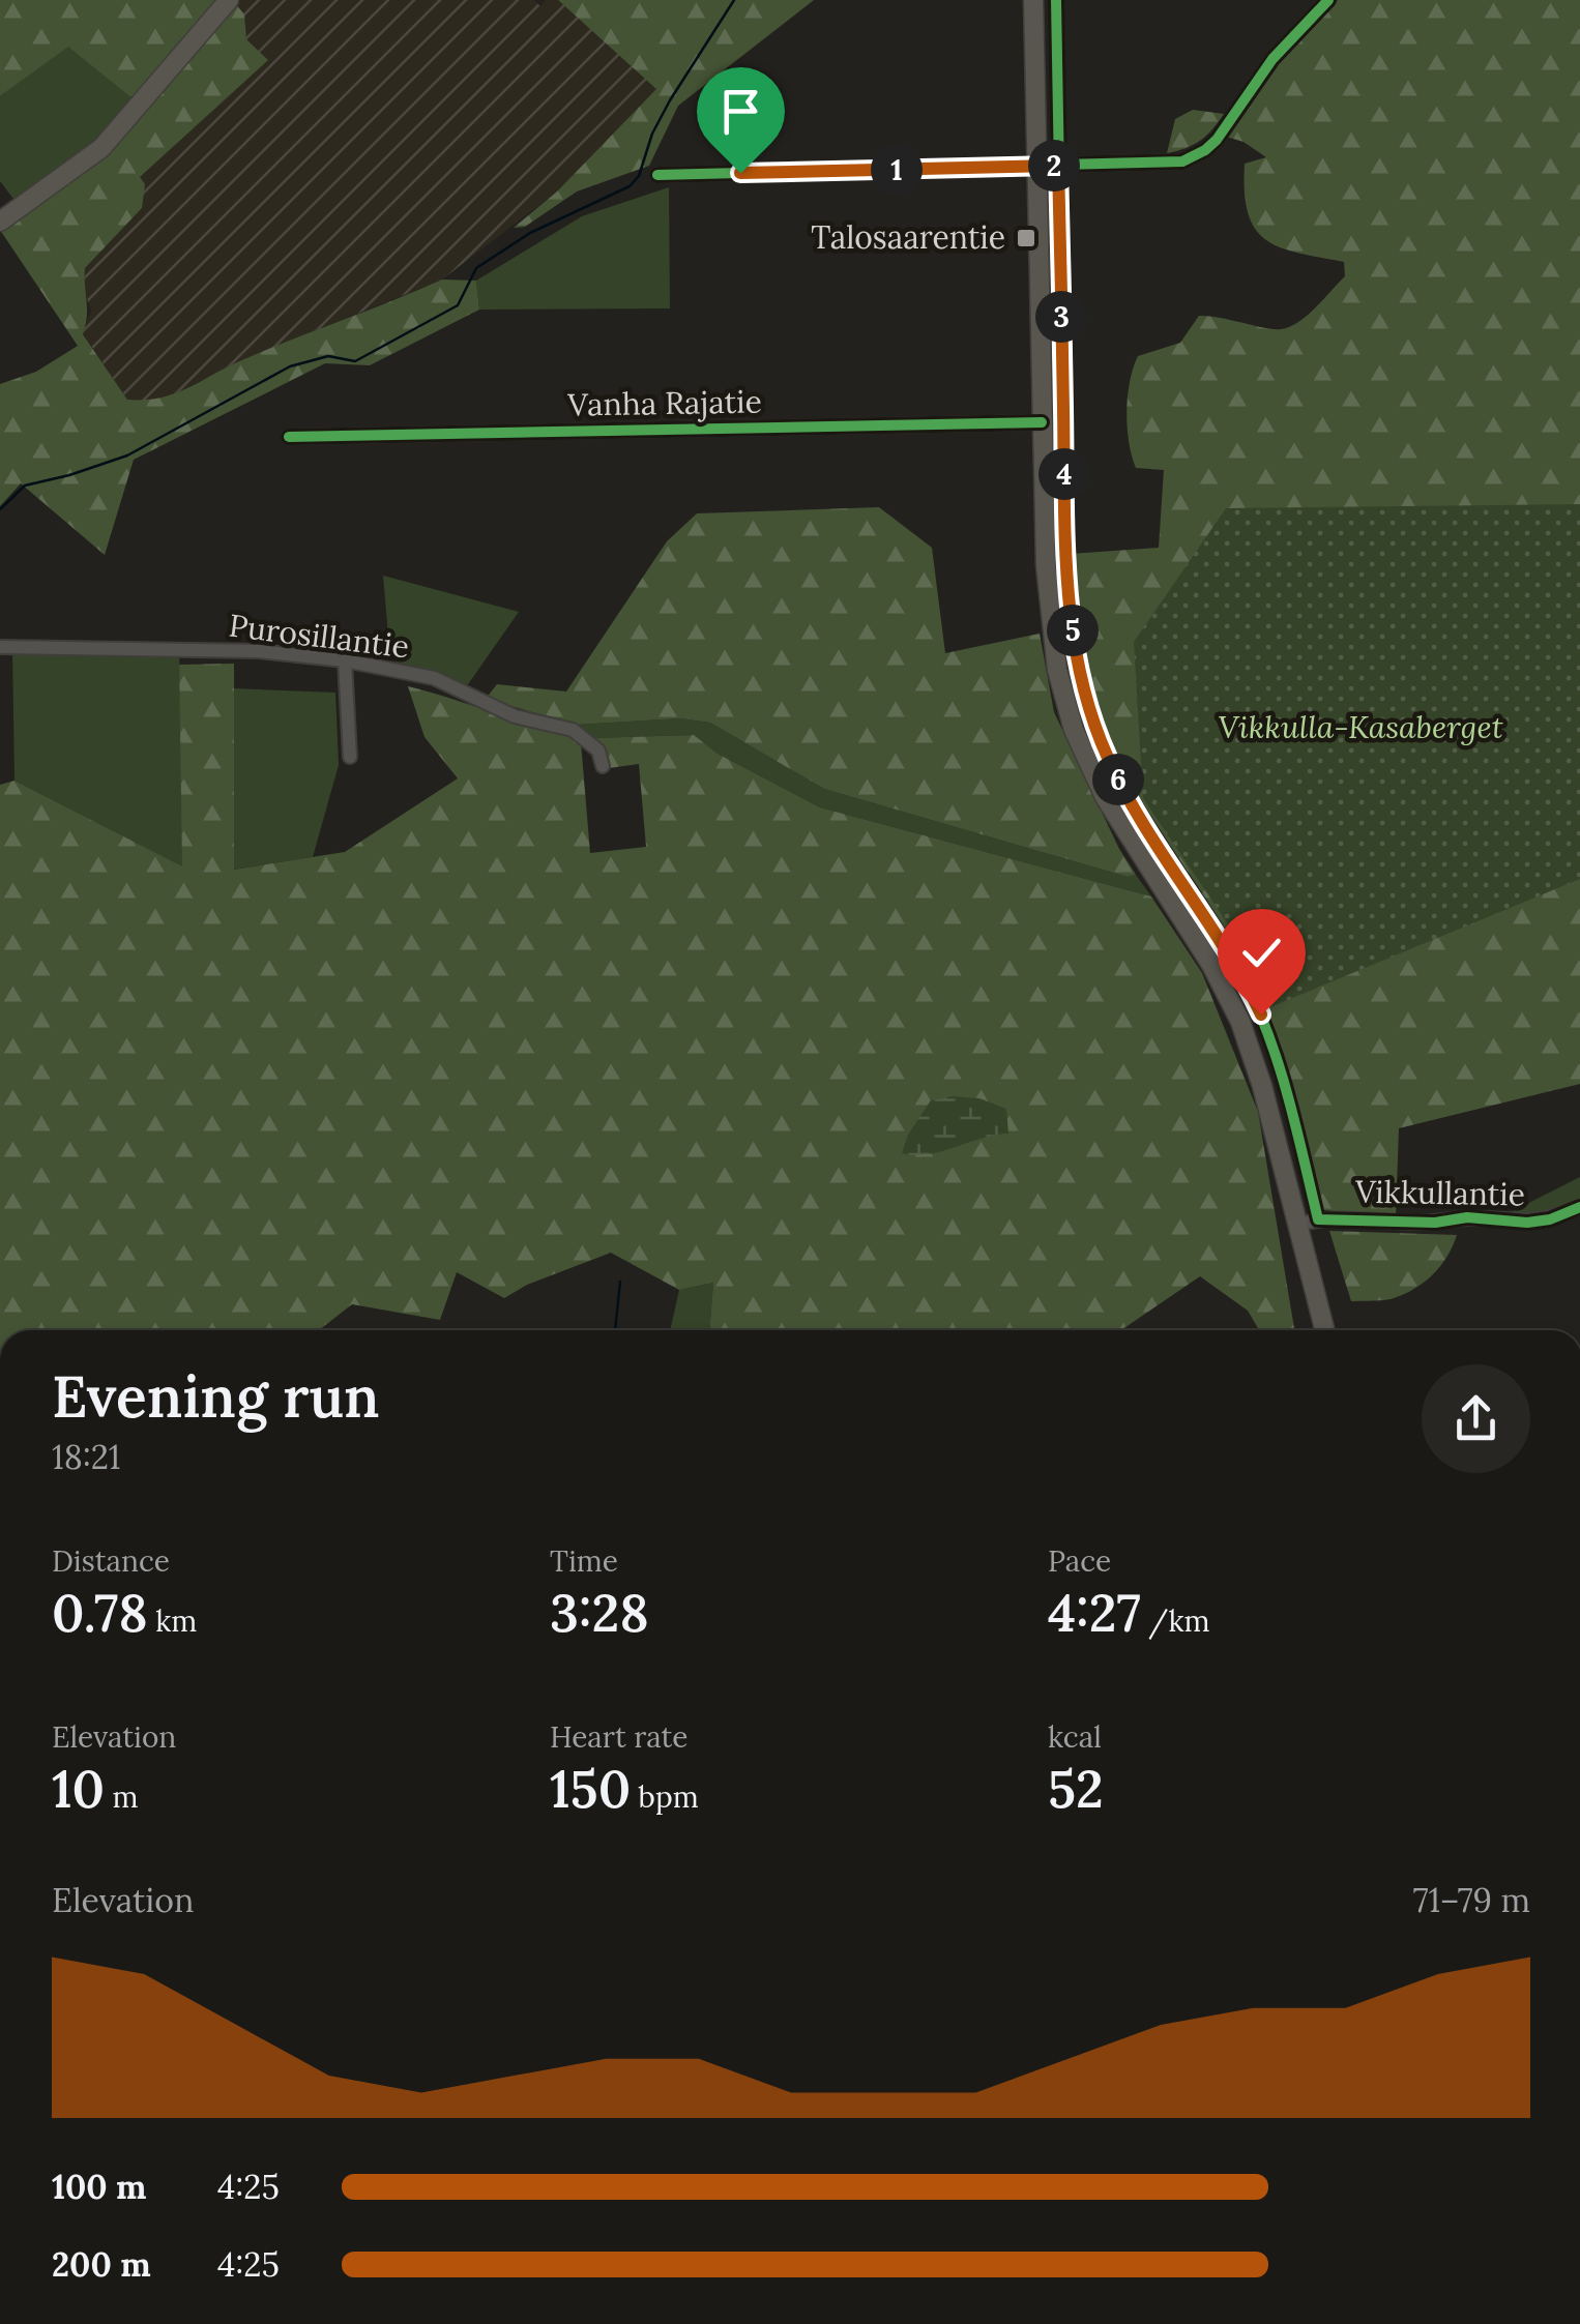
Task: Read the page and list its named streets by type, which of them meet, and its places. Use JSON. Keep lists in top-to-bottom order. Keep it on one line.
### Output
{"streets":{"street":["Vanha Rajatie","Purosillantie","Vikkullantie"]},"parks":["Vikkulla-Kasaberget"],"places":{"transit":["Talosaarentie"]},"page":{"pins":["2","1","3","4","5","6"],"heading":["Evening run","18:21"],"stats":[["Distance","0.78 km"],["Time","3:28"],["Pace","4:27 /km"],["Elevation","10 m"],["Heart rate","150 bpm"],["kcal","52"]],"chart":["Elevation","71–79 m"],"list":[{"name":"100 m","note":"4:25"},{"name":"200 m","note":"4:25"}]}}
